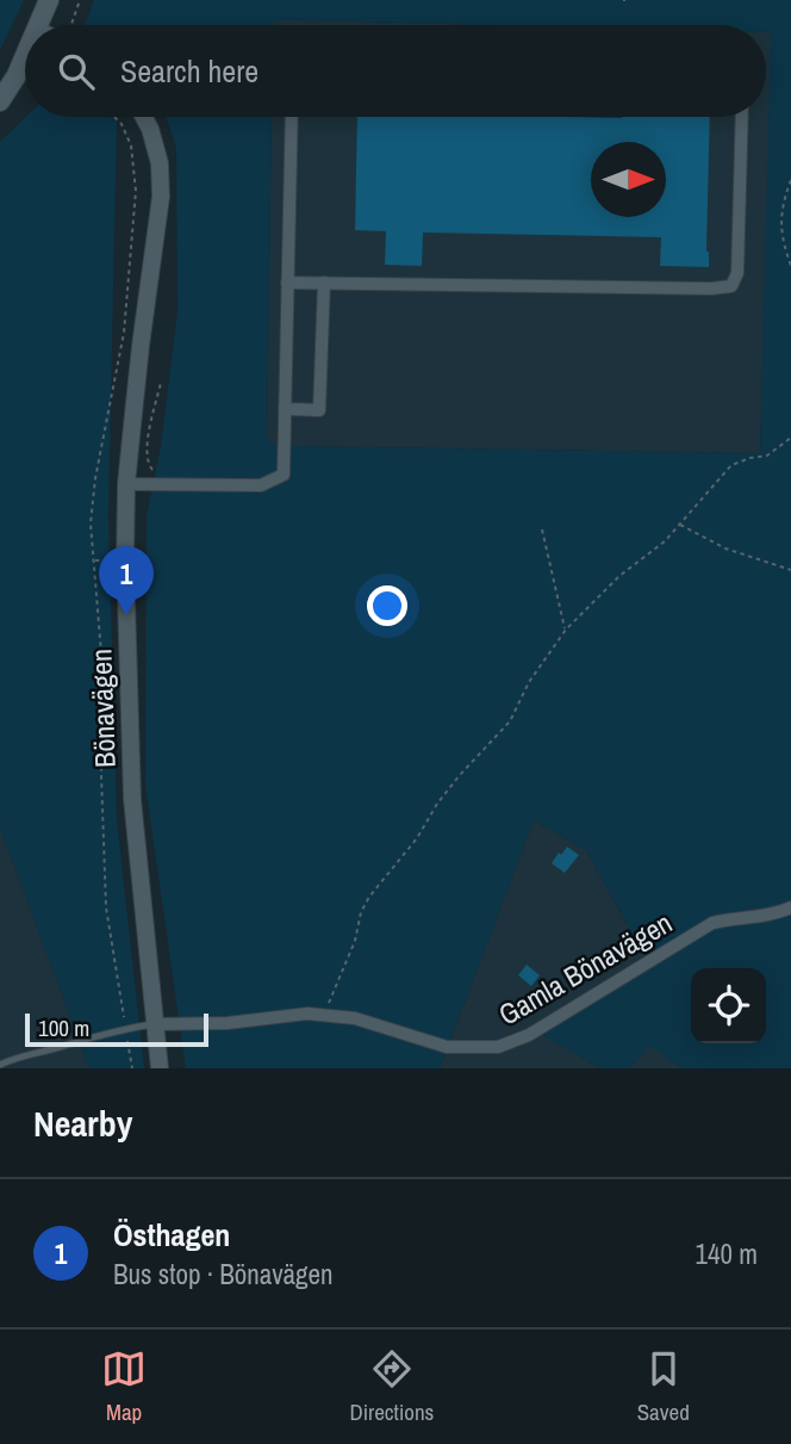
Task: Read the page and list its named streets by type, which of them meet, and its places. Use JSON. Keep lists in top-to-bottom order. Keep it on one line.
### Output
{"streets":{"street":["Bönavägen","Gamla Bönavägen"]},"crossings":[["Bönavägen","Gamla Bönavägen"]],"scale_bar":"100 m","north":"right","page":{"search":"Search here","pins":"1","scale":"100 m","heading":"Nearby","list":[{"mark":"1","name":"Östhagen","note":"Bus stop · Bönavägen","value":"140 m"}],"nav":["Map","Directions","Saved"]}}
